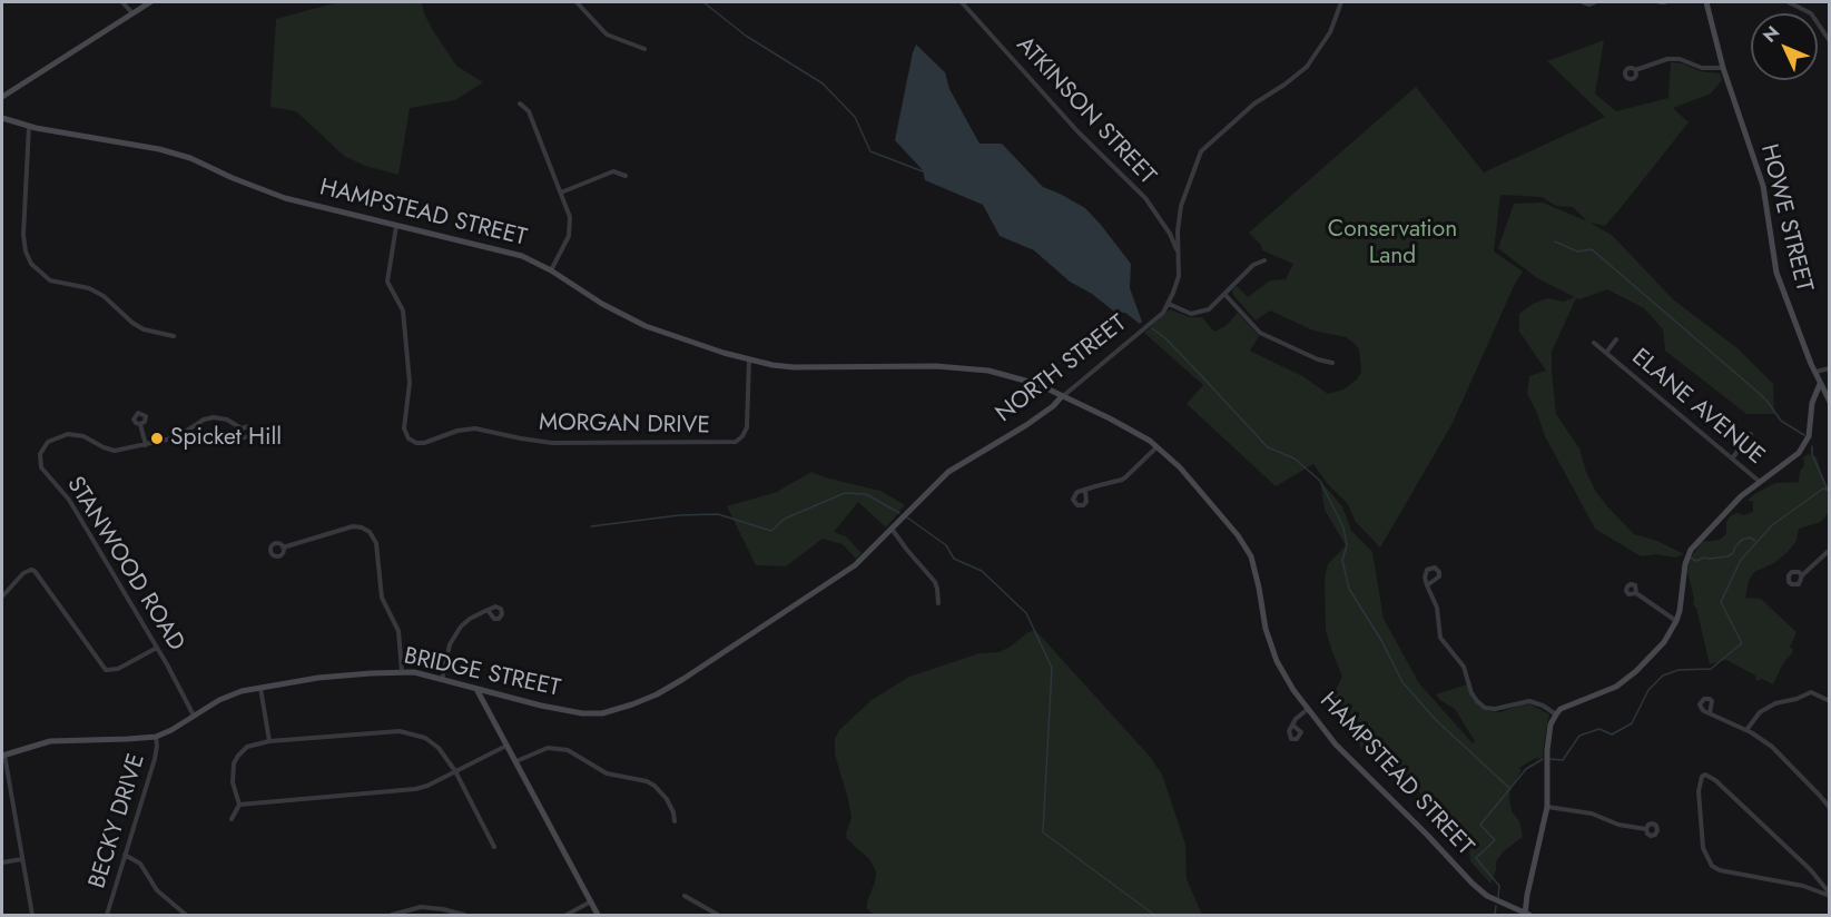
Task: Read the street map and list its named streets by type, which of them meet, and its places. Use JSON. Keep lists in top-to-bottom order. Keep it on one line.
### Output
{"streets":{"street":["ATKINSON STREET","HAMPSTEAD STREET","HOWE STREET","NORTH STREET","ELANE AVENUE","MORGAN DRIVE","STANWOOD ROAD","BRIDGE STREET","BECKY DRIVE"]},"crossings":[["ATKINSON STREET","NORTH STREET"],["HAMPSTEAD STREET","NORTH STREET"],["HAMPSTEAD STREET","MORGAN DRIVE"],["NORTH STREET","BRIDGE STREET"],["STANWOOD ROAD","BRIDGE STREET"],["BRIDGE STREET","BECKY DRIVE"]],"parks":["Conservation Land"],"places":["Spicket Hill"],"north":"top left"}
